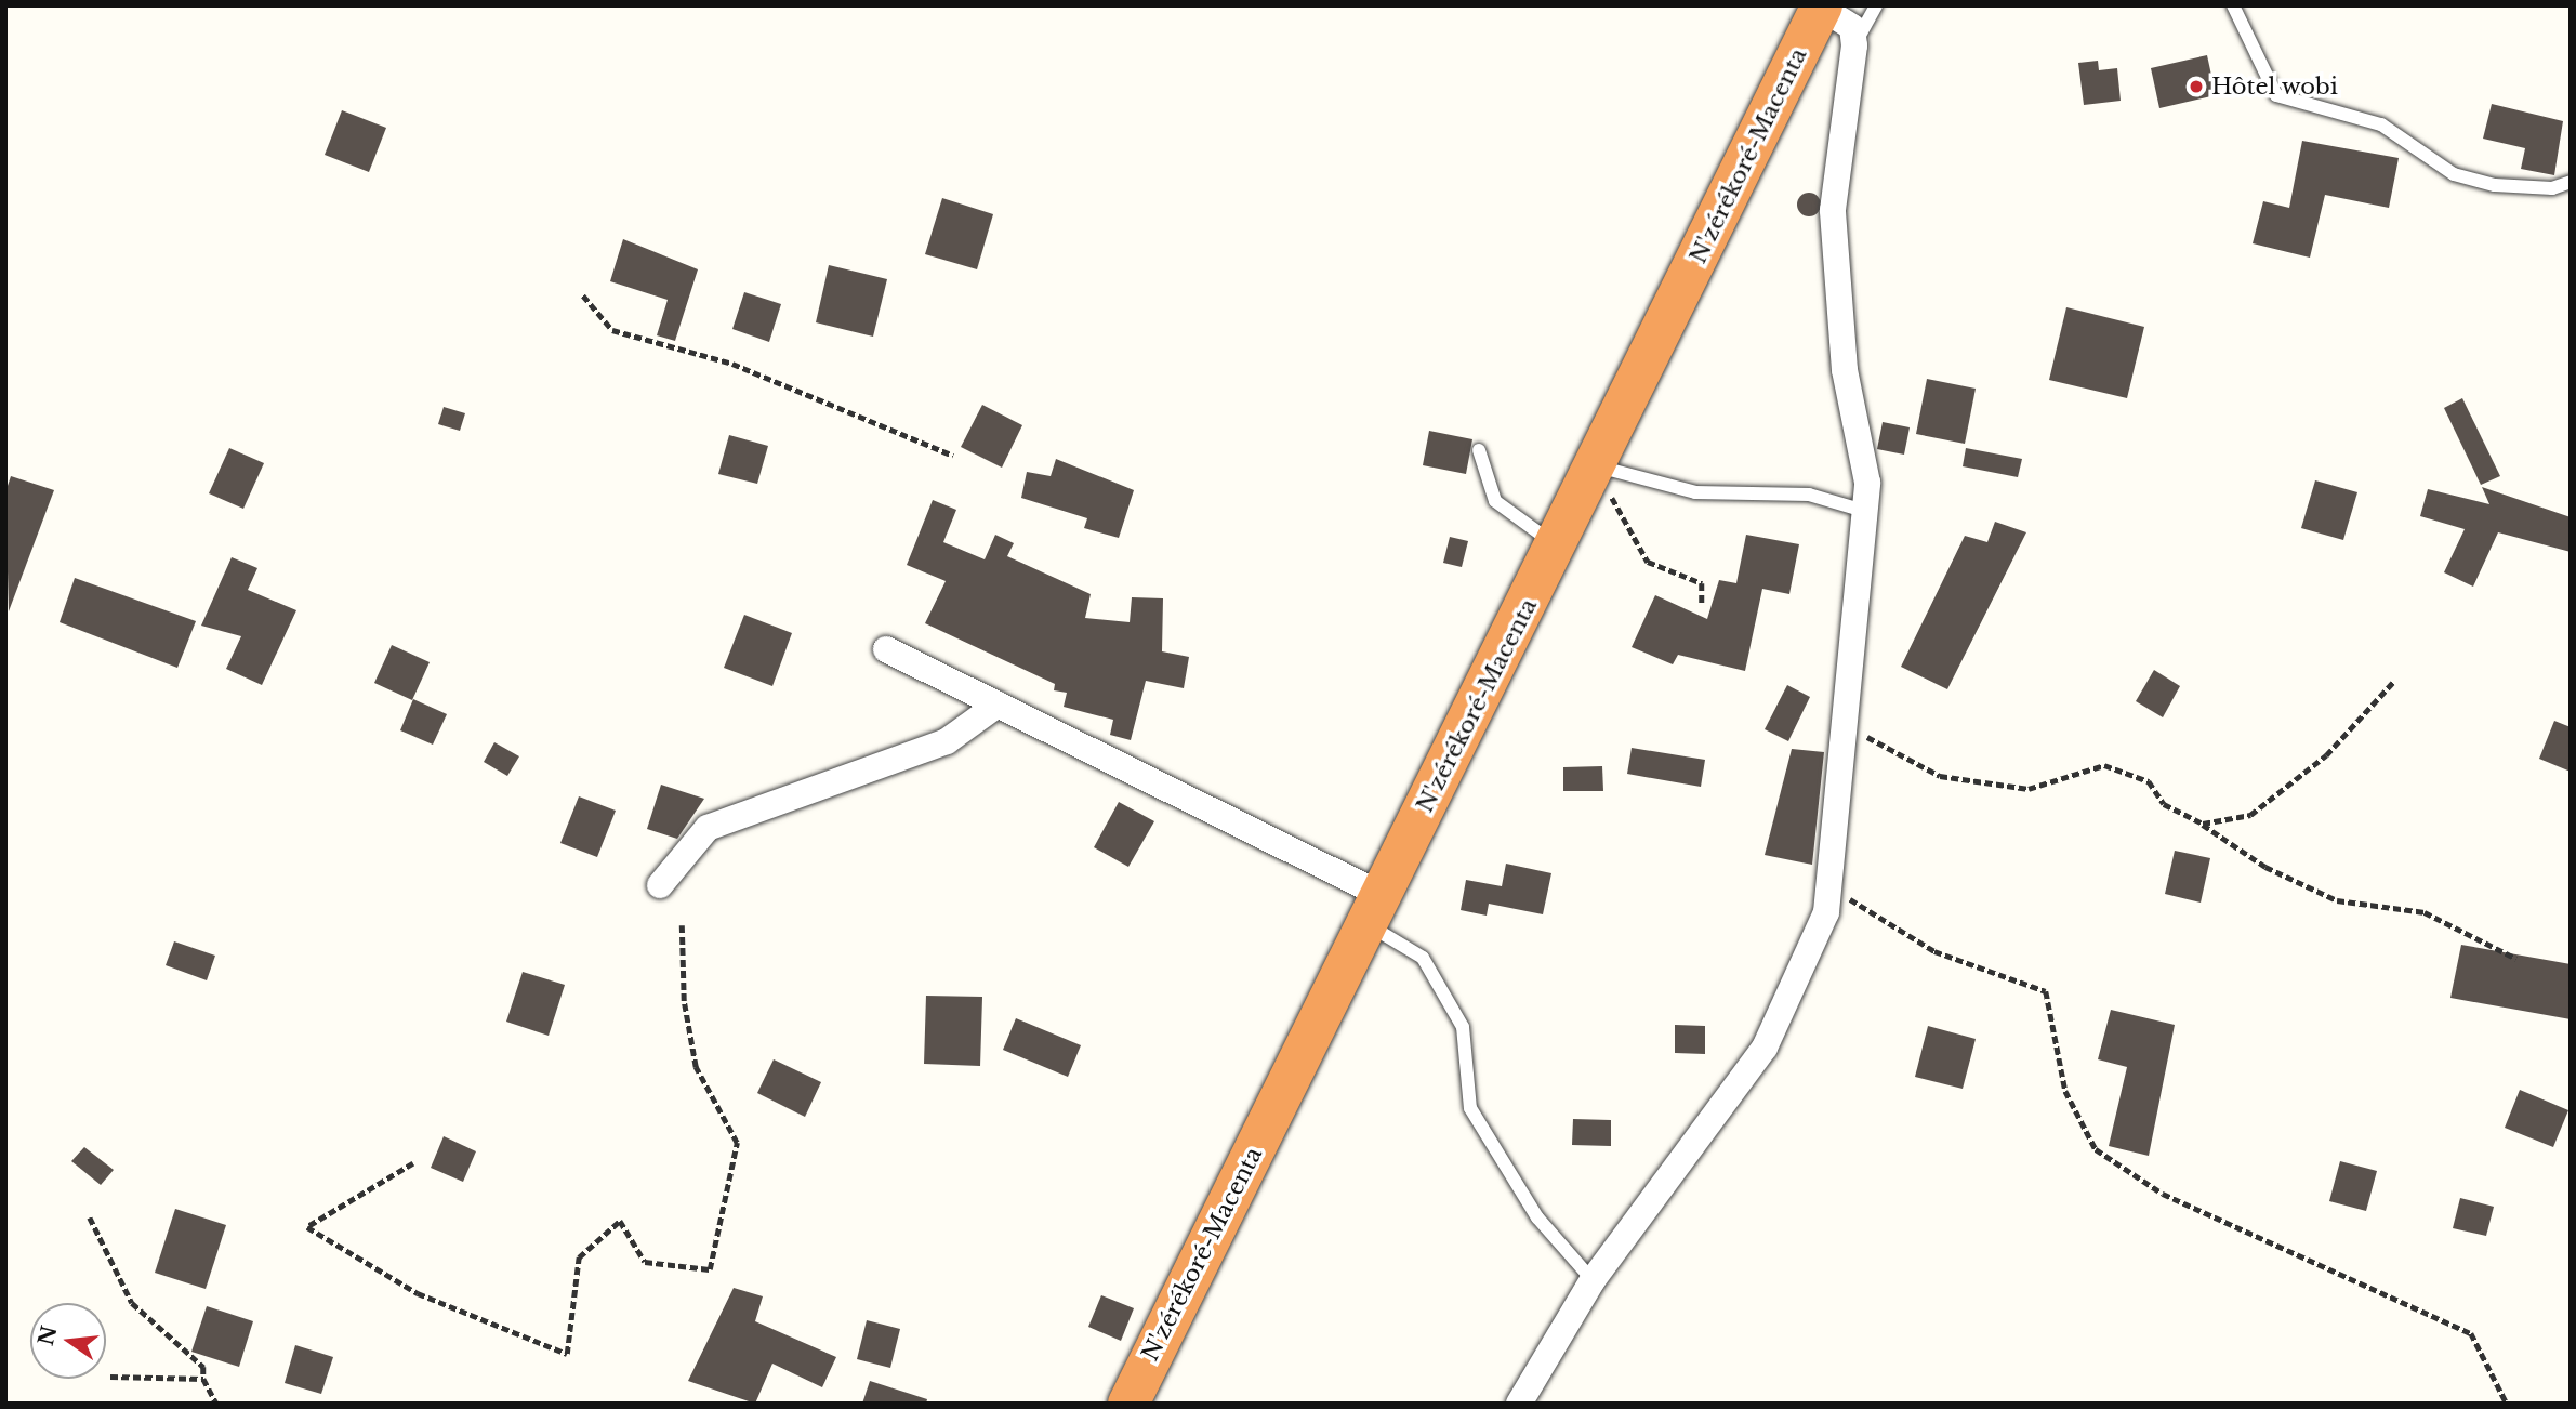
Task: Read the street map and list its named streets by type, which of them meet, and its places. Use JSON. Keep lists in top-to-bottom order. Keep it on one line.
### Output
{"streets":{"highway":["N'zérékoré-Macenta"]},"places":["Hôtel wobi"],"north":"left"}
